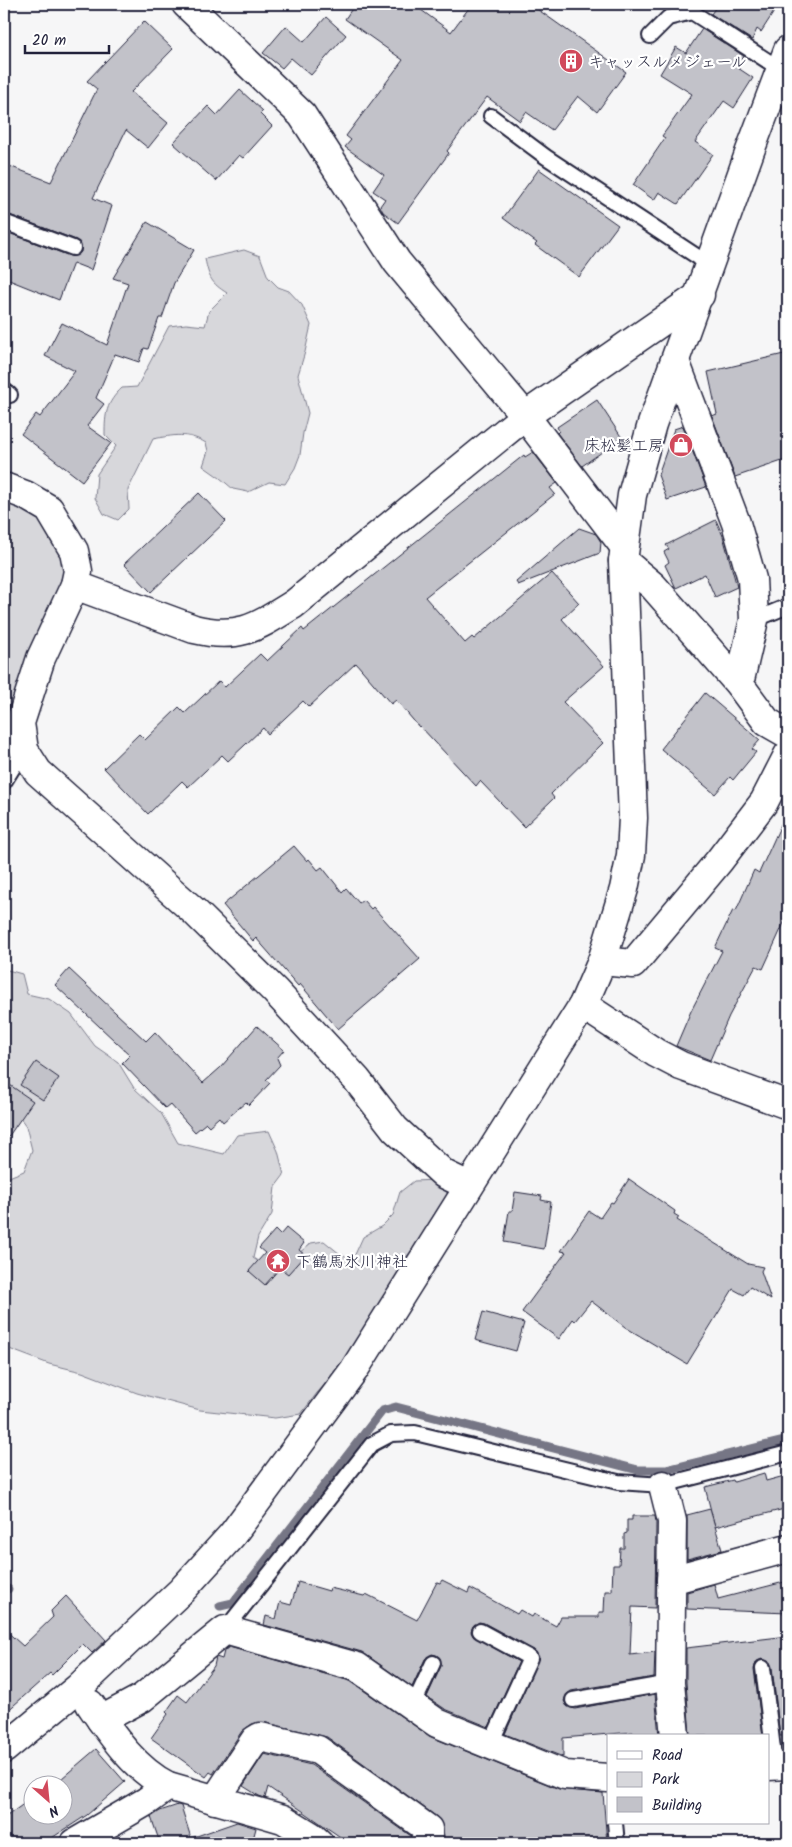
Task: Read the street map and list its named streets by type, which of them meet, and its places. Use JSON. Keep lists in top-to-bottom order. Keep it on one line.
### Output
{"places":{"building":["キャッスルメジェール"],"shop":["床松髪工房"],"temple":["下鶴馬氷川神社"]},"legend":["Road","Park","Building"],"scale_bar":"20 m","north":"bottom right"}
